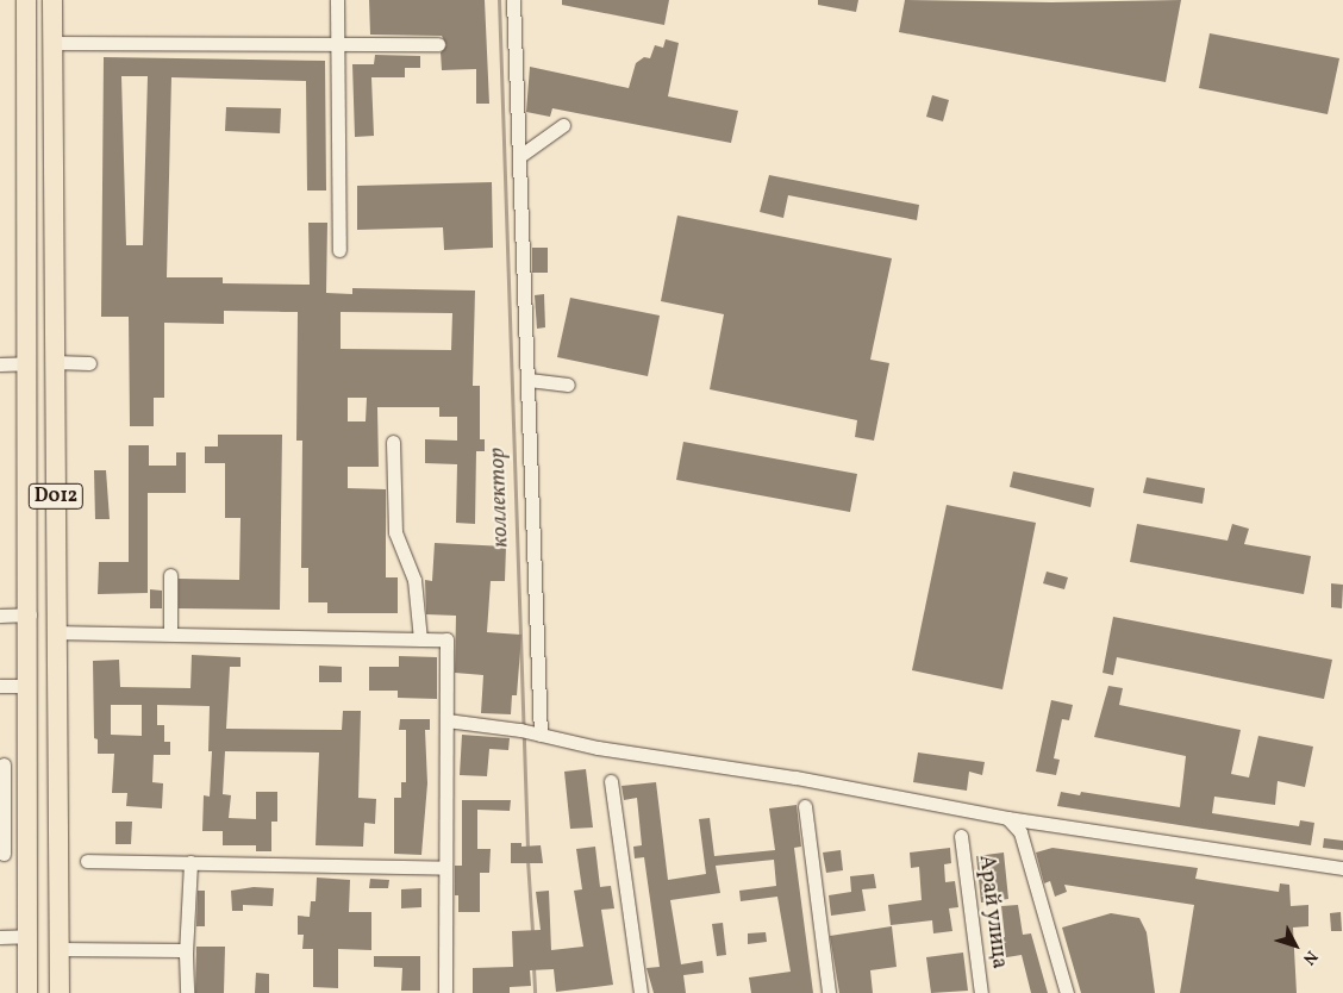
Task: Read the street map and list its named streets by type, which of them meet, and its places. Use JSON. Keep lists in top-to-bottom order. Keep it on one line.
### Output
{"streets":{"highway":["D012"],"street":["Арай улица"]},"water":["коллектор"],"north":"bottom right"}
